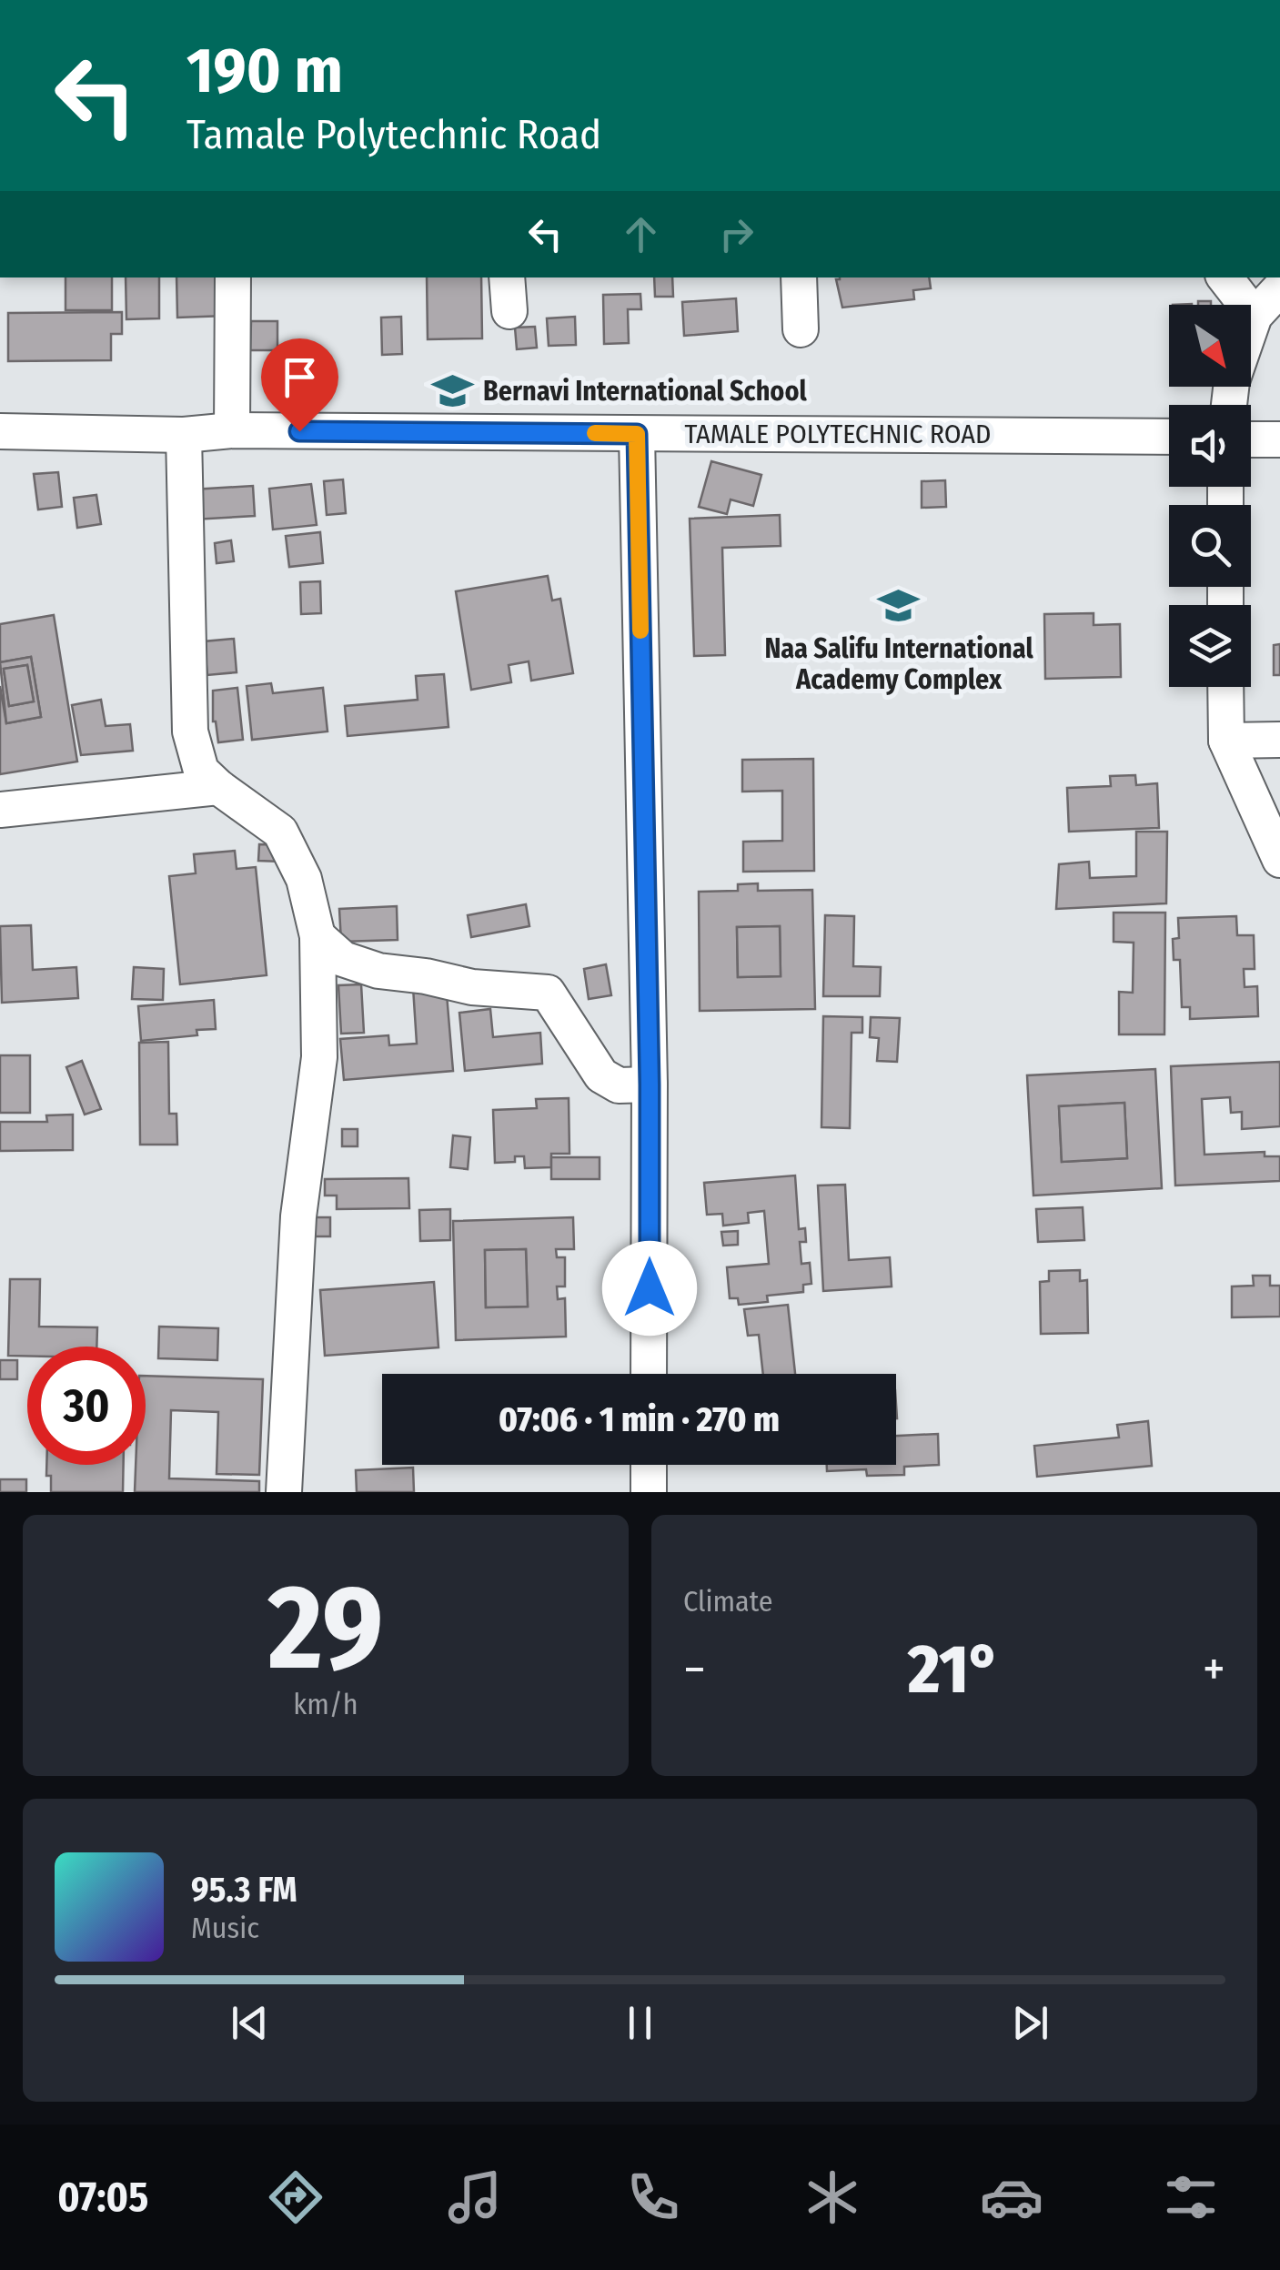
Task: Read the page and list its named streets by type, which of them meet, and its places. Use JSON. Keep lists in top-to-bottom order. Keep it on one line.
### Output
{"streets":{"street":["TAMALE POLYTECHNIC ROAD"]},"places":{"school or university":["Bernavi International School","Naa Salifu International Academy Complex"]},"north":"bottom right","page":{"turn":["190 m","Tamale Polytechnic Road"],"limit":"30","trip":"07:06 · 1 min · 270 m","tile":[["29","km/h"],"Climate"],"heat":["−","21°","+"],"song":["95.3 FM","Music"],"tabs":"07:05"}}
